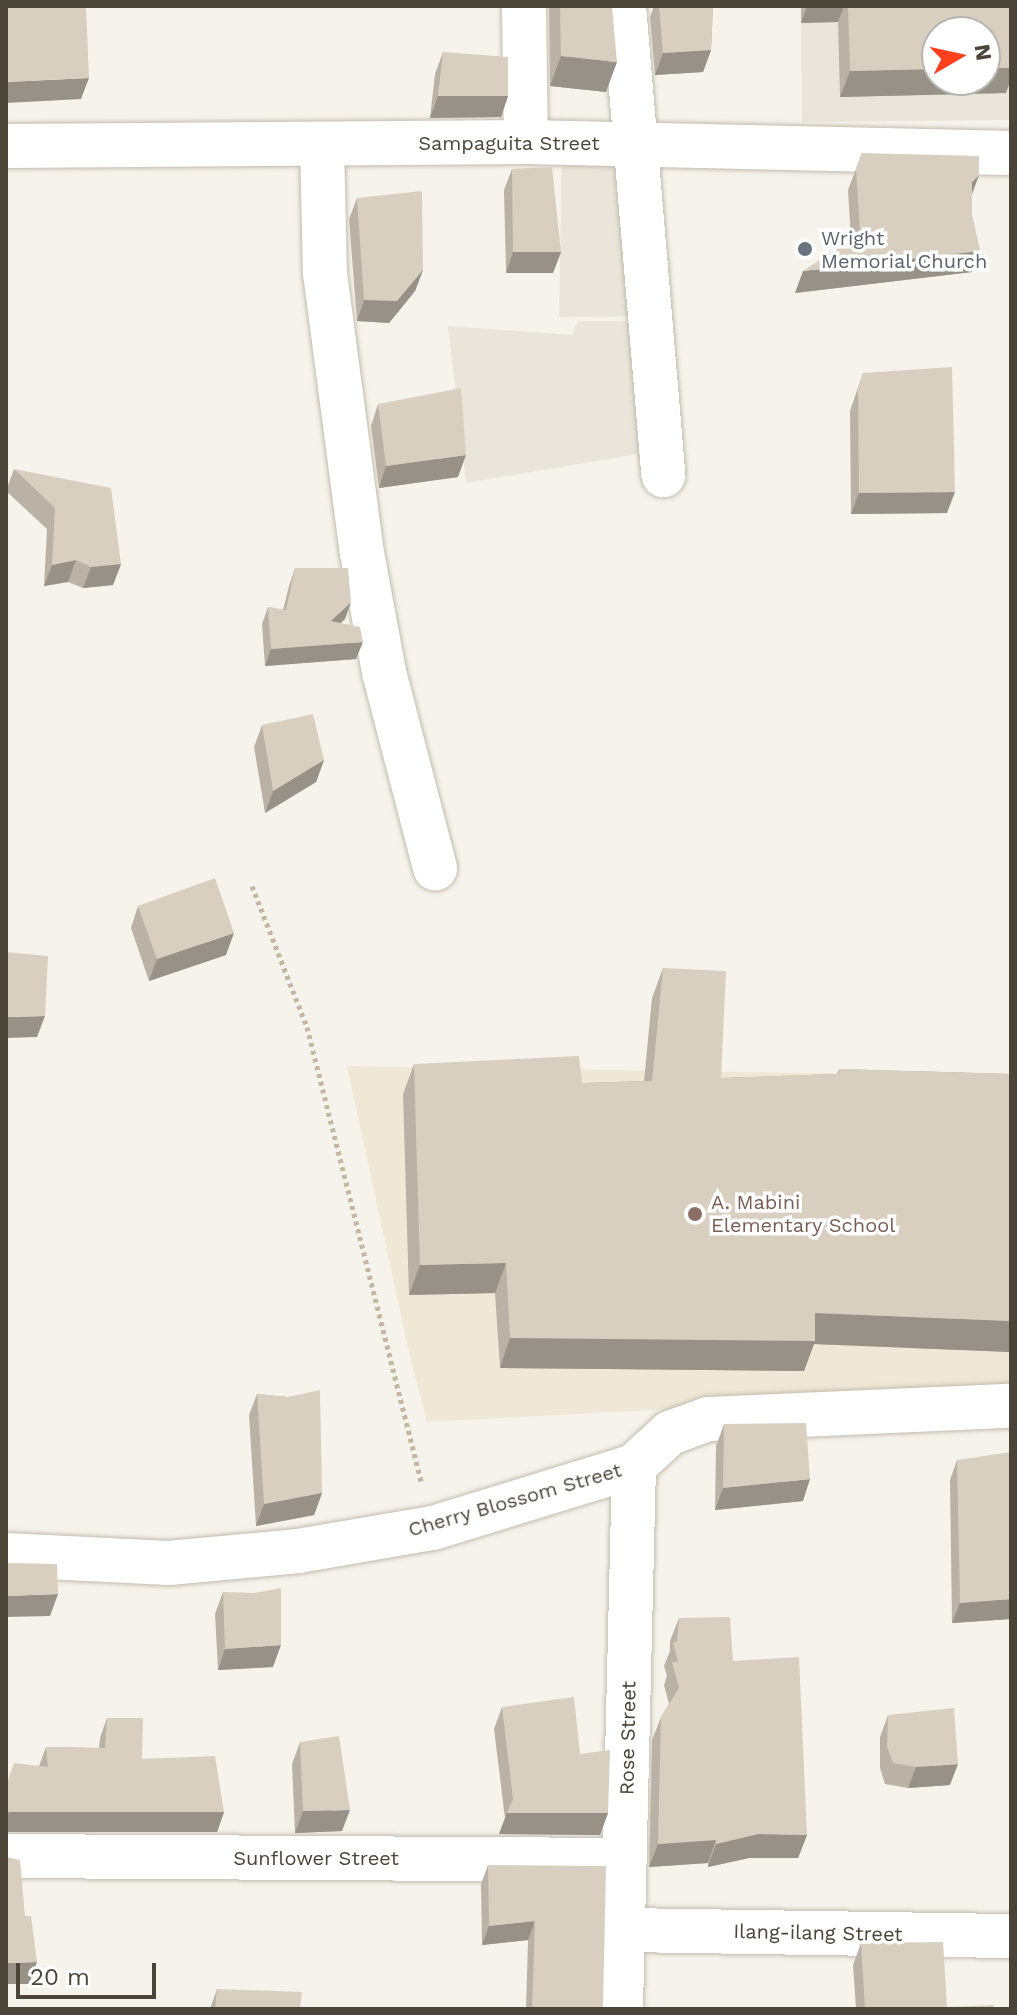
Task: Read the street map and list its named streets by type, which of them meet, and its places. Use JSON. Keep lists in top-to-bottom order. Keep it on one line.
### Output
{"streets":{"street":["Sampaguita Street","Cherry Blossom Street","Rose Street","Sunflower Street","Ilang-ilang Street"]},"crossings":[["Cherry Blossom Street","Rose Street"],["Rose Street","Sunflower Street"],["Rose Street","Ilang-ilang Street"]],"places":["Wright Memorial Church","A. Mabini Elementary School"],"scale_bar":"20 m","north":"right"}
